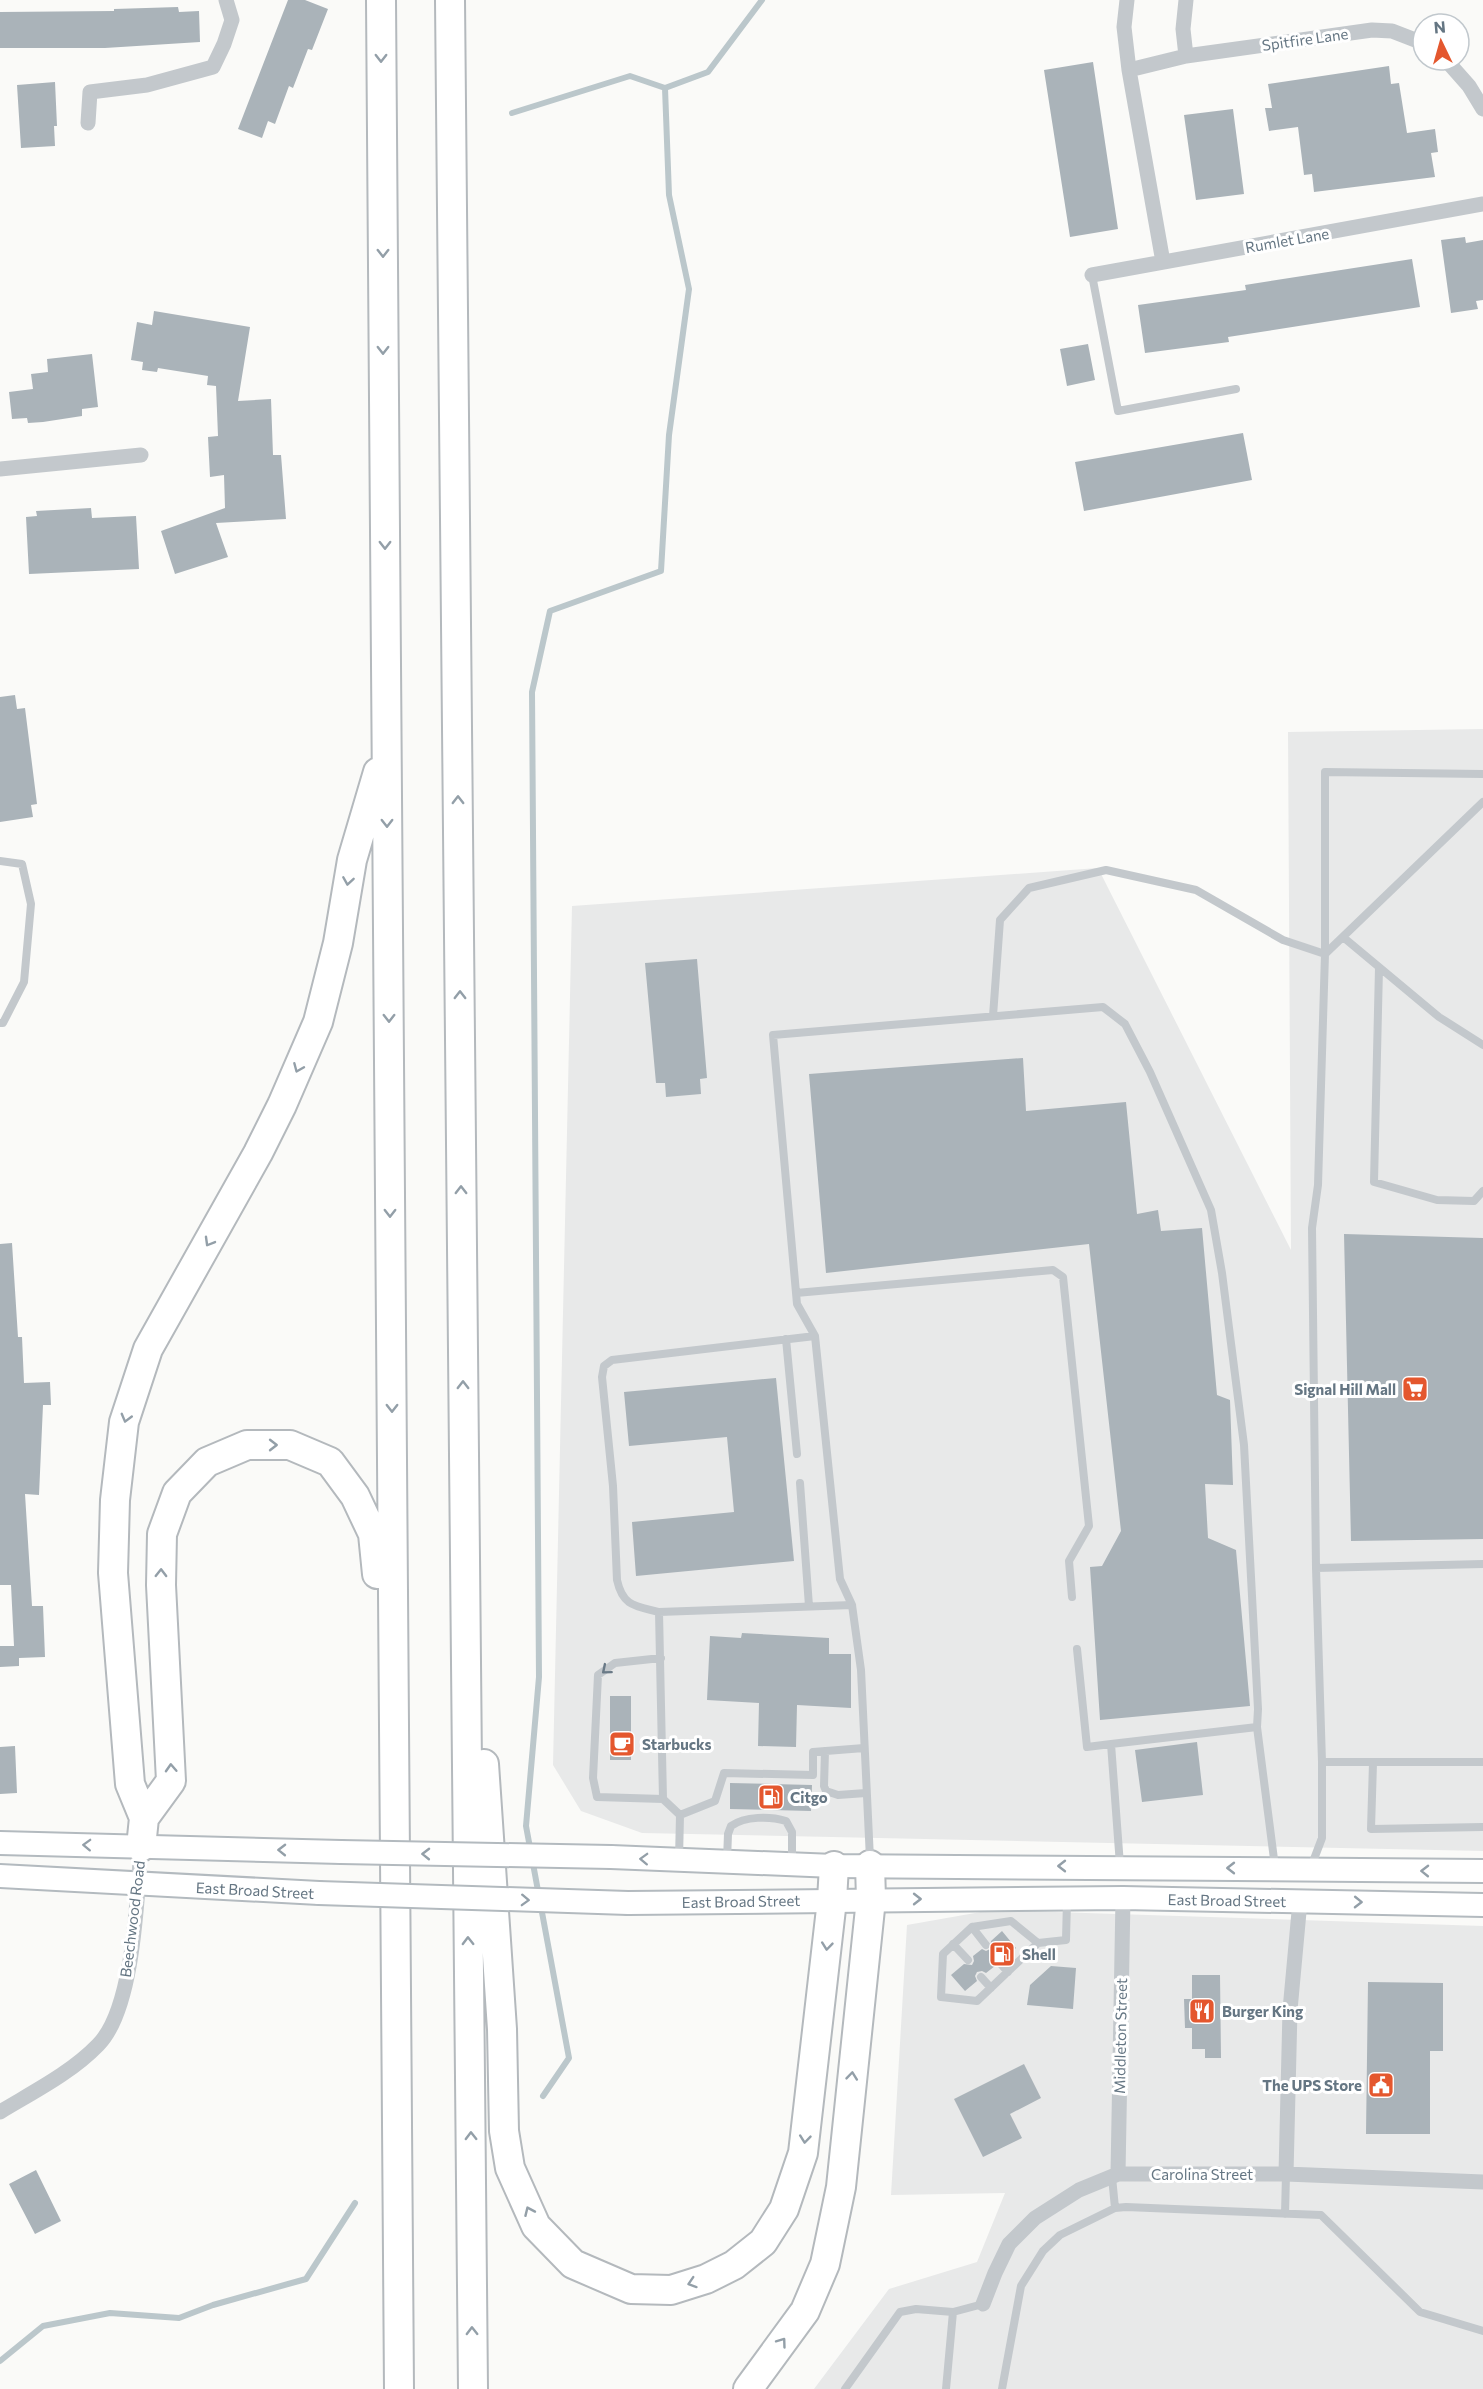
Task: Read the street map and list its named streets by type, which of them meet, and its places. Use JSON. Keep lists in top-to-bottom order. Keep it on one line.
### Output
{"streets":{"main road":["East Broad Street"],"street":["Spitfire Lane","Rumlet Lane","Beechwood Road","Middleton Street","Carolina Street"]},"crossings":[["East Broad Street","Beechwood Road"],["East Broad Street","Middleton Street"],["Middleton Street","Carolina Street"]],"places":{"supermarket":["Signal Hill Mall"],"cafe":["Starbucks"],"fuel station":["Citgo","Shell"],"restaurant":["Burger King"],"public building":["The UPS Store"]},"north":"top"}
